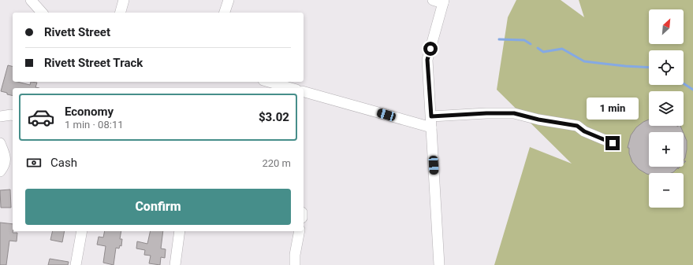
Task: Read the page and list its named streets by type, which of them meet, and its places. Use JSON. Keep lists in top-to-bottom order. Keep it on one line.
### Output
{"north":"top right","page":{"map_buttons":["+","−"],"banner":["Rivett Street","Rivett Street Track"],"list":[{"name":"Economy","note":"1 min · 08:11","value":"$3.02"}],"bubble":"1 min","pay":["Cash","220 m"],"buttons":"Confirm"}}
